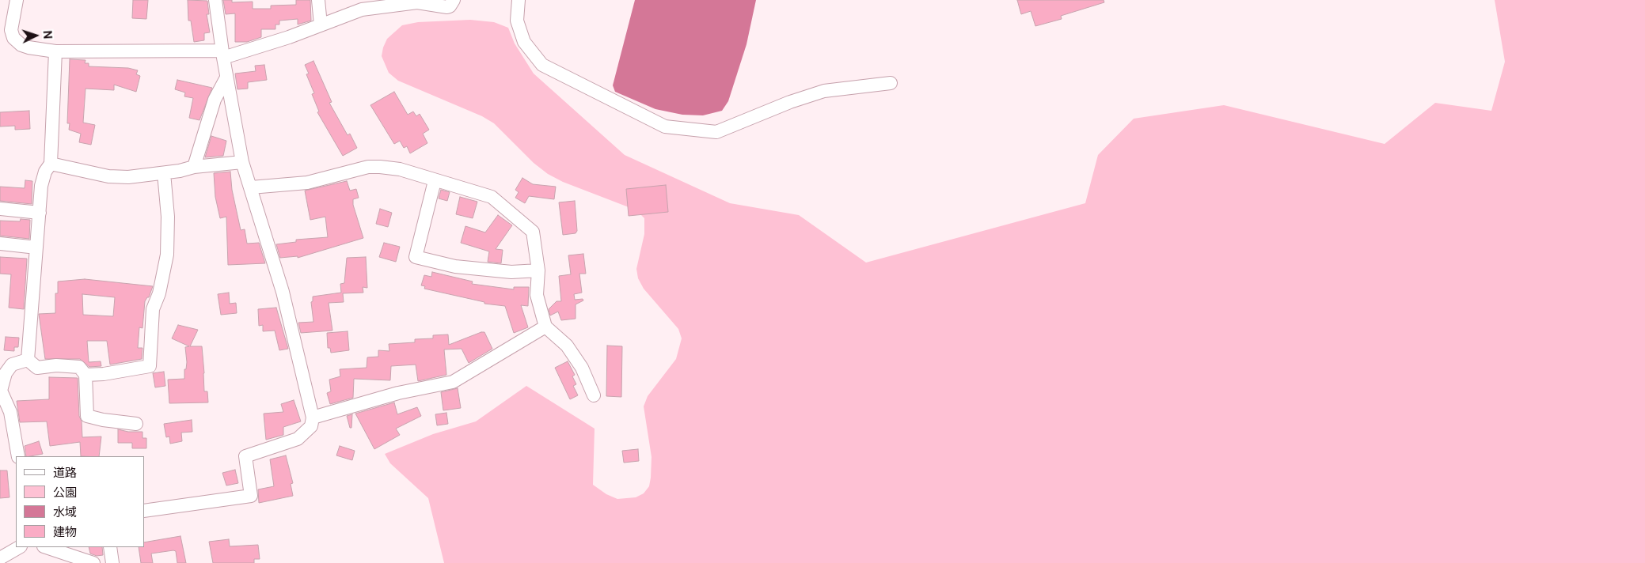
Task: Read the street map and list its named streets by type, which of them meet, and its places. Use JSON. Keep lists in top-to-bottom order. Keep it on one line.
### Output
{"legend":["道路","公園","水域","建物"],"north":"right"}
